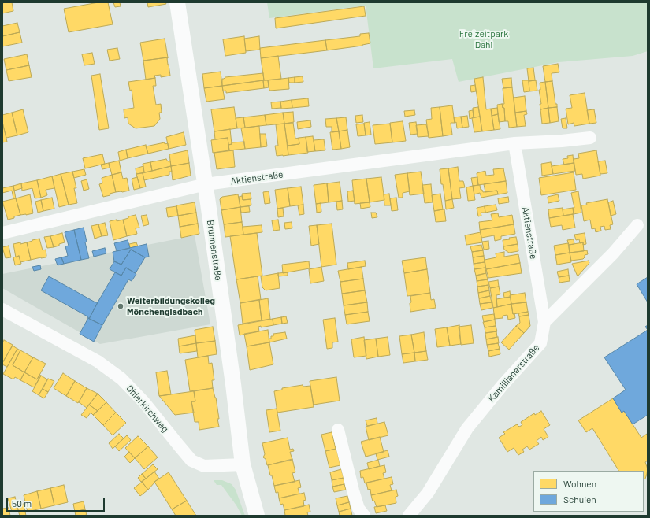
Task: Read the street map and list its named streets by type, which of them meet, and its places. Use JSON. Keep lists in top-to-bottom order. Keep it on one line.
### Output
{"streets":{"street":["Aktienstraße","Brunnenstraße","Kamillianerstraße","Ohlerkirchweg"]},"crossings":[["Aktienstraße","Brunnenstraße"],["Aktienstraße","Kamillianerstraße"],["Brunnenstraße","Ohlerkirchweg"]],"parks":["Freizeitpark Dahl"],"places":["Weiterbildungskolleg Mönchengladbach"],"legend":["Wohnen","Schulen"],"scale_bar":"50 m"}
